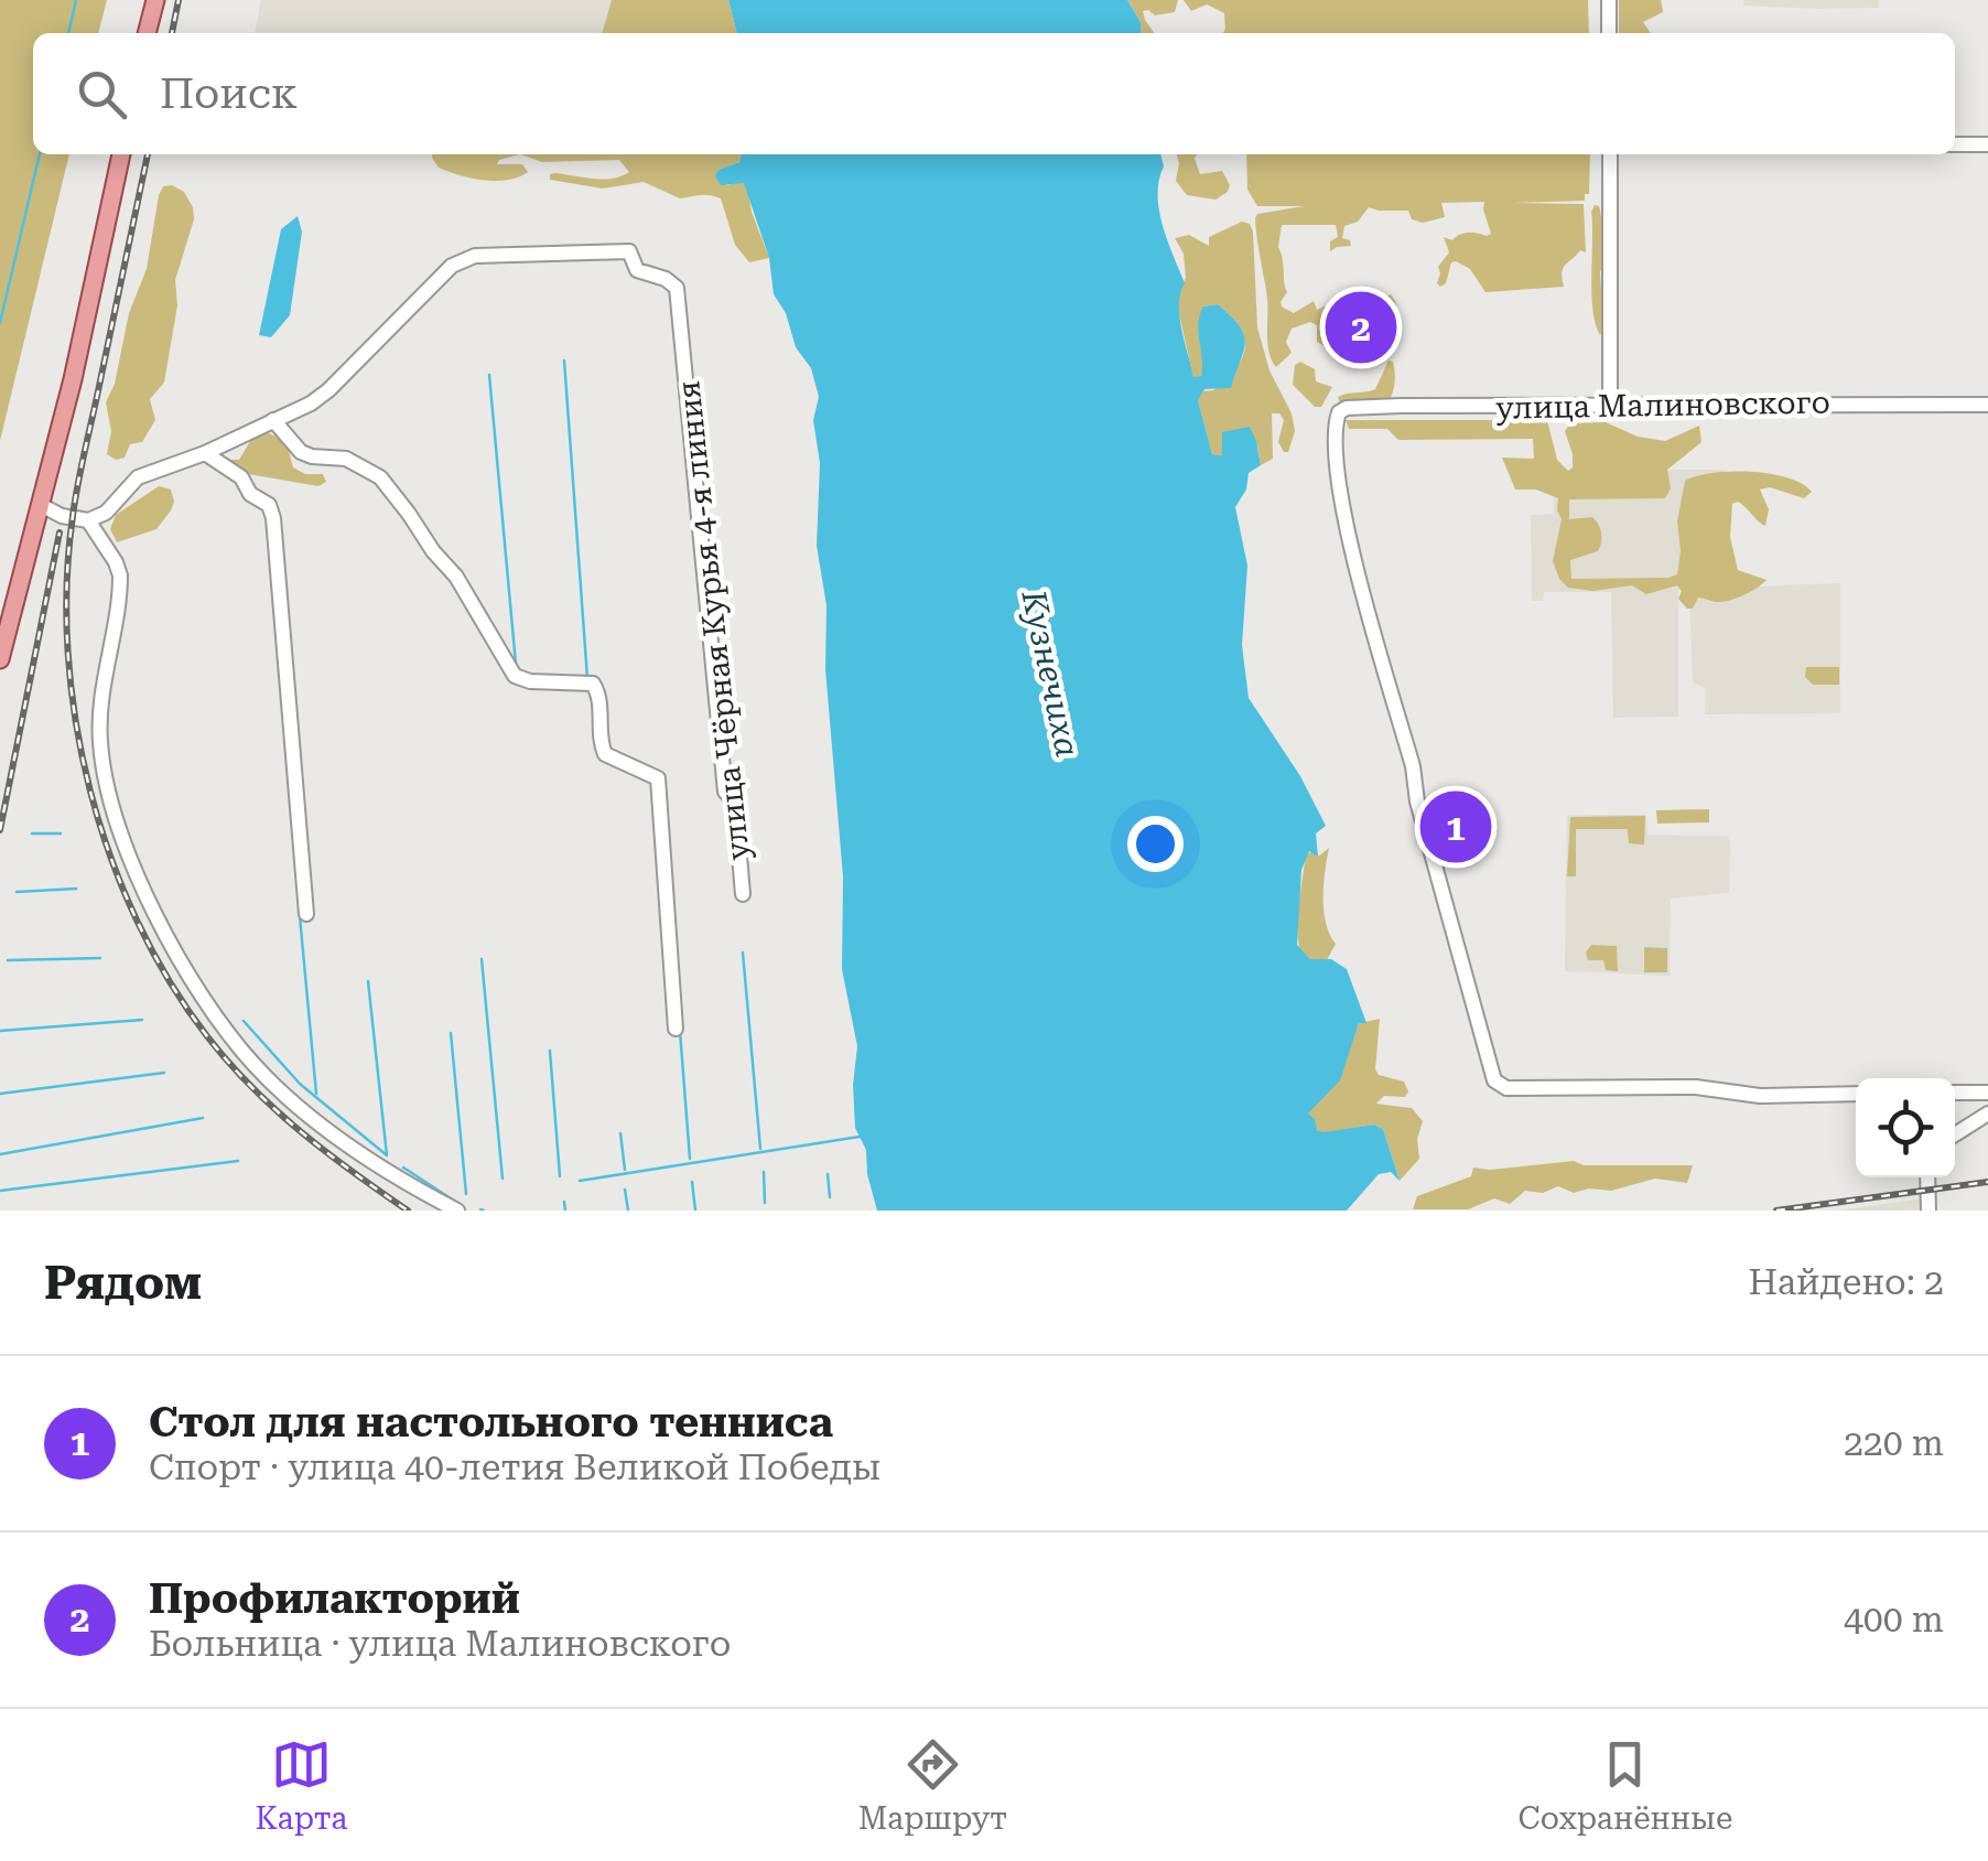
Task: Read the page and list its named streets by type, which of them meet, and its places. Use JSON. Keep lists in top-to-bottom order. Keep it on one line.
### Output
{"streets":{"street":["улица Малиновского","улица Чёрная Курья 4-я линия"]},"water":["Кузнечиха"],"page":{"search":"Поиск","pins":["2","1"],"heading":["Рядом","Найдено: 2"],"list":[{"mark":"1","name":"Стол для настольного тенниса","note":"Спорт · улица 40-летия Великой Победы","value":"220 m"},{"mark":"2","name":"Профилакторий","note":"Больница · улица Малиновского","value":"400 m"}],"nav":["Карта","Маршрут","Сохранённые"]}}
